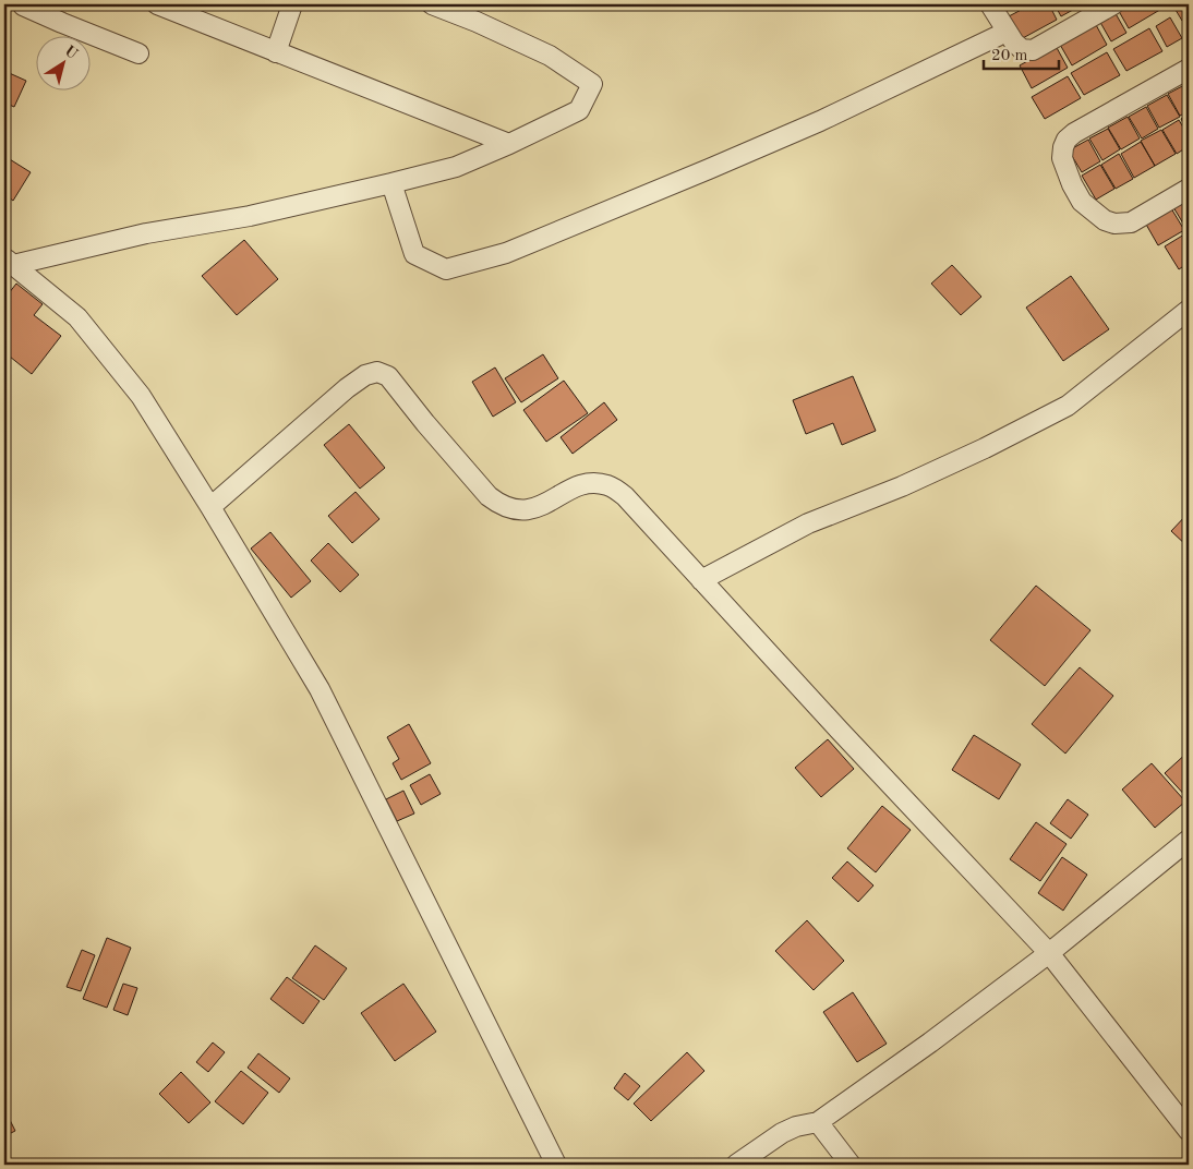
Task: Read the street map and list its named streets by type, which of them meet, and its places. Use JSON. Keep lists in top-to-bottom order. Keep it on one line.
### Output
{"scale_bar":"20 m","north":"top right"}
